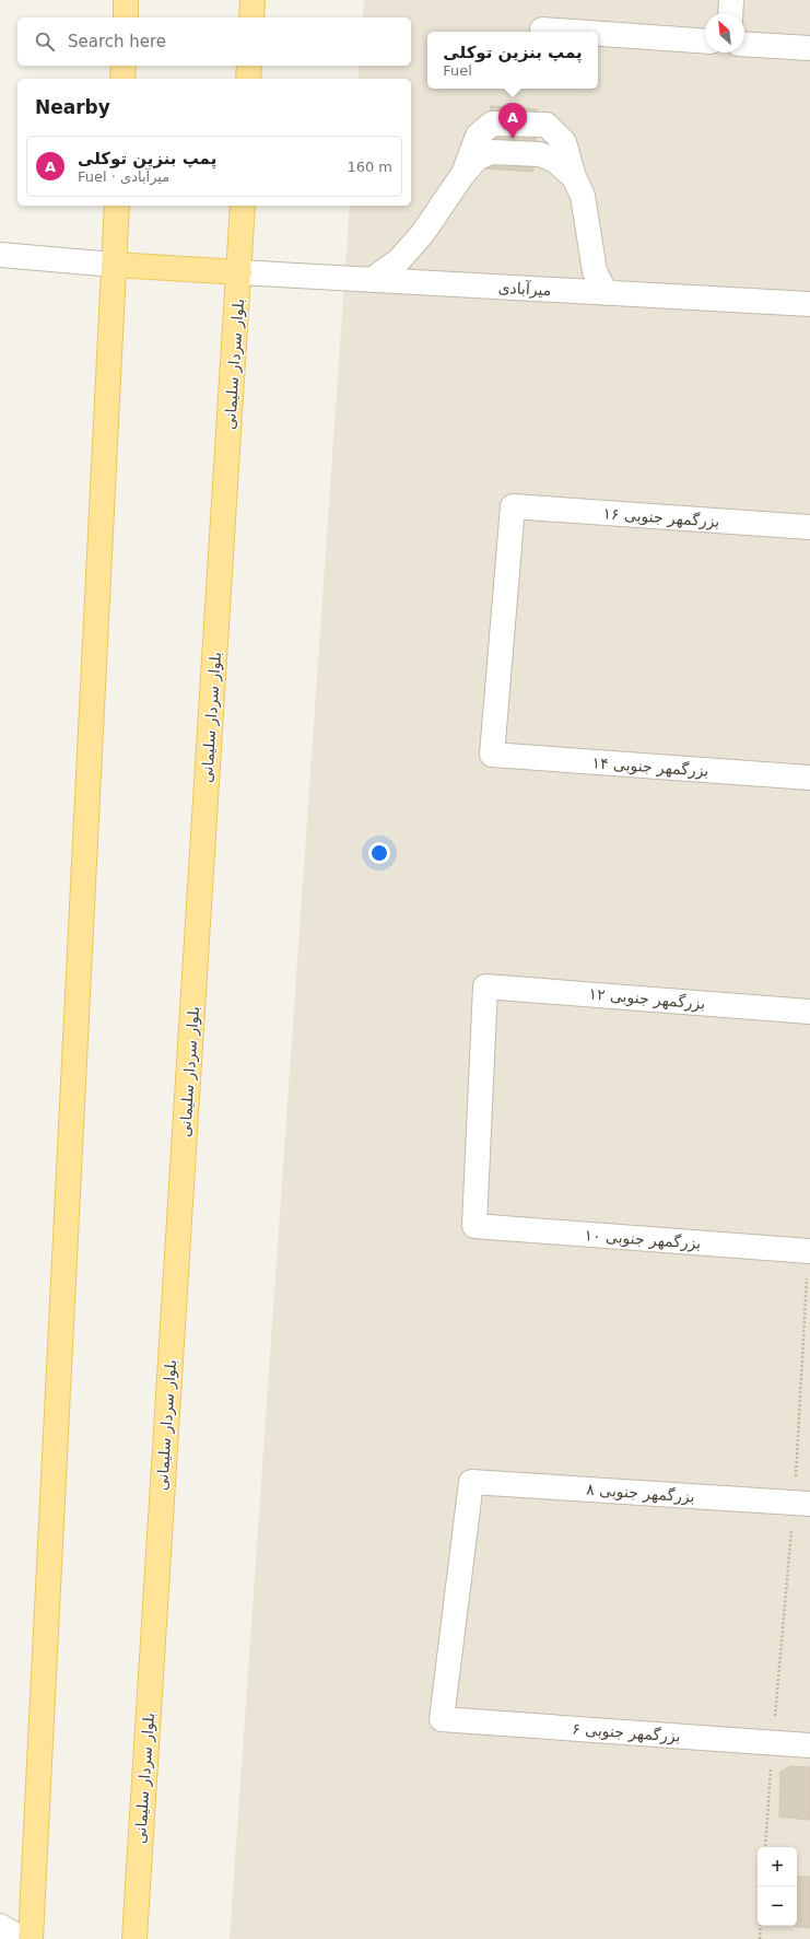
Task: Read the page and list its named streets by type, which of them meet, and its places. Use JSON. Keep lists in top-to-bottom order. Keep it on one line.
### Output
{"streets":{"main road":["بلوار سردار سلیمانی"],"street":["میرآبادی","بزرگمهر جنوبی ۱۶","بزرگمهر جنوبی ۱۴","بزرگمهر جنوبی ۱۲","بزرگمهر جنوبی ۱۰","بزرگمهر جنوبی ۸","بزرگمهر جنوبی ۶"]},"crossings":[["میرآبادی","بلوار سردار سلیمانی"],["بزرگمهر جنوبی ۱۶","بزرگمهر جنوبی ۱۴"],["بزرگمهر جنوبی ۱۲","بزرگمهر جنوبی ۱۰"],["بزرگمهر جنوبی ۸","بزرگمهر جنوبی ۶"]],"north":"top left","page":{"search":"Search here","popup":["پمپ بنزین توکلی","Fuel"],"heading":"Nearby","pins":"A","list":[{"mark":"A","name":"پمپ بنزین توکلی","note":"Fuel · میرآبادی","value":"160 m"}],"map_buttons":["+","−"]}}
